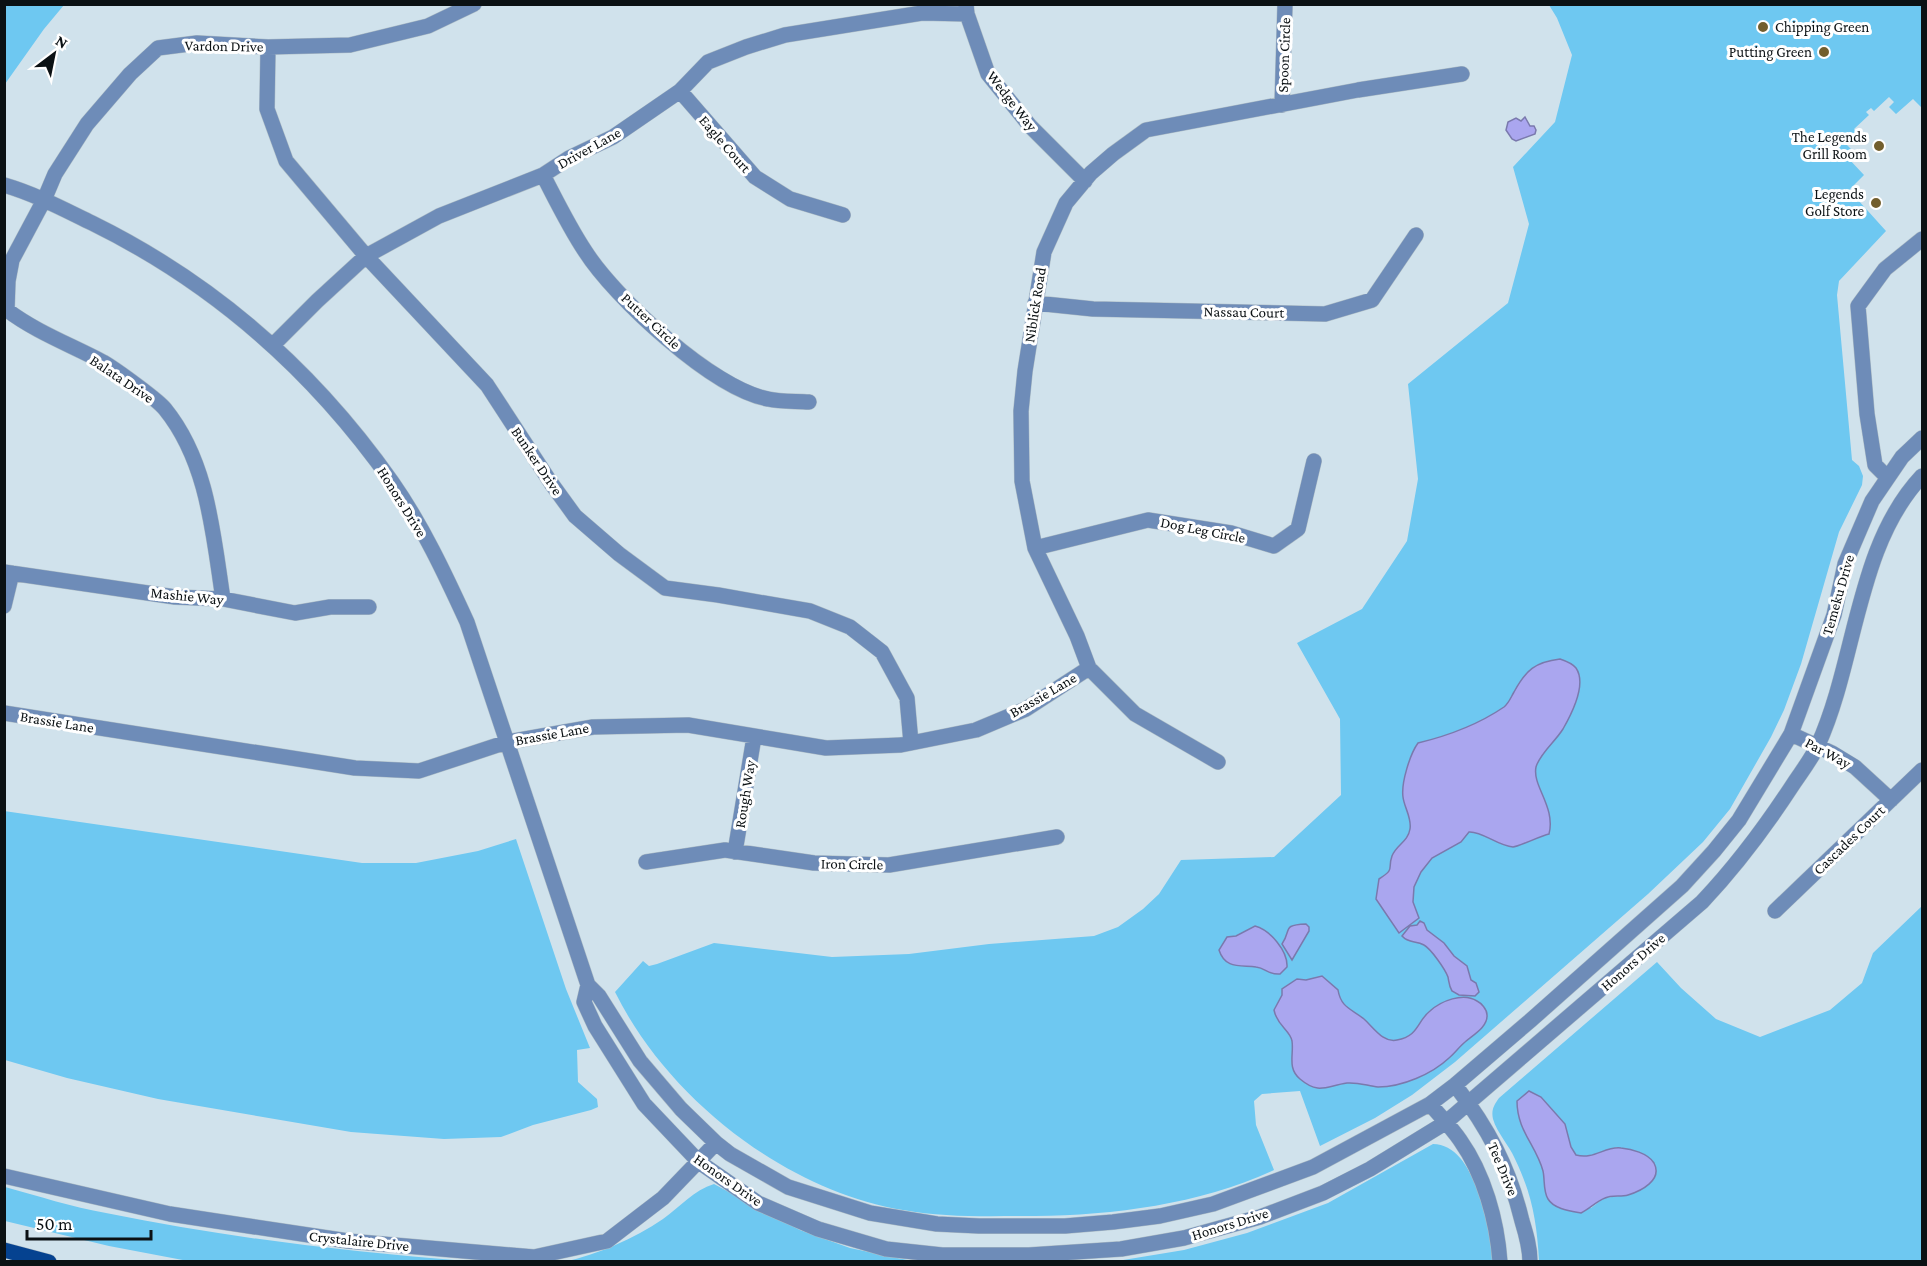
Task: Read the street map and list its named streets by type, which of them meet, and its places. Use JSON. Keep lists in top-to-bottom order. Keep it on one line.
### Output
{"streets":{"street":["Vardon Drive","Spoon Circle","Wedge Way","Eagle Court","Driver Lane","Niblick Road","Nassau Court","Putter Circle","Balata Drive","Bunker Drive","Honors Drive","Dog Leg Circle","Temeku Drive","Mashie Way","Brassie Lane","Par Way","Rough Way","Cascades Court","Iron Circle","Tee Drive","Crystalaire Drive"]},"crossings":[["Vardon Drive","Balata Drive"],["Vardon Drive","Bunker Drive"],["Vardon Drive","Honors Drive"],["Spoon Circle","Niblick Road"],["Wedge Way","Driver Lane"],["Wedge Way","Niblick Road"],["Eagle Court","Driver Lane"],["Driver Lane","Putter Circle"],["Driver Lane","Bunker Drive"],["Driver Lane","Honors Drive"],["Niblick Road","Nassau Court"],["Niblick Road","Dog Leg Circle"],["Niblick Road","Brassie Lane"],["Balata Drive","Honors Drive"],["Balata Drive","Mashie Way"],["Bunker Drive","Brassie Lane"],["Honors Drive","Temeku Drive"],["Honors Drive","Brassie Lane"],["Honors Drive","Par Way"],["Honors Drive","Tee Drive"],["Honors Drive","Crystalaire Drive"],["Temeku Drive","Par Way"],["Brassie Lane","Rough Way"],["Par Way","Cascades Court"],["Rough Way","Iron Circle"]],"places":["Chipping Green","Putting Green","The Legends Grill Room","Legends Golf Store"],"scale_bar":"50 m","north":"top right"}
